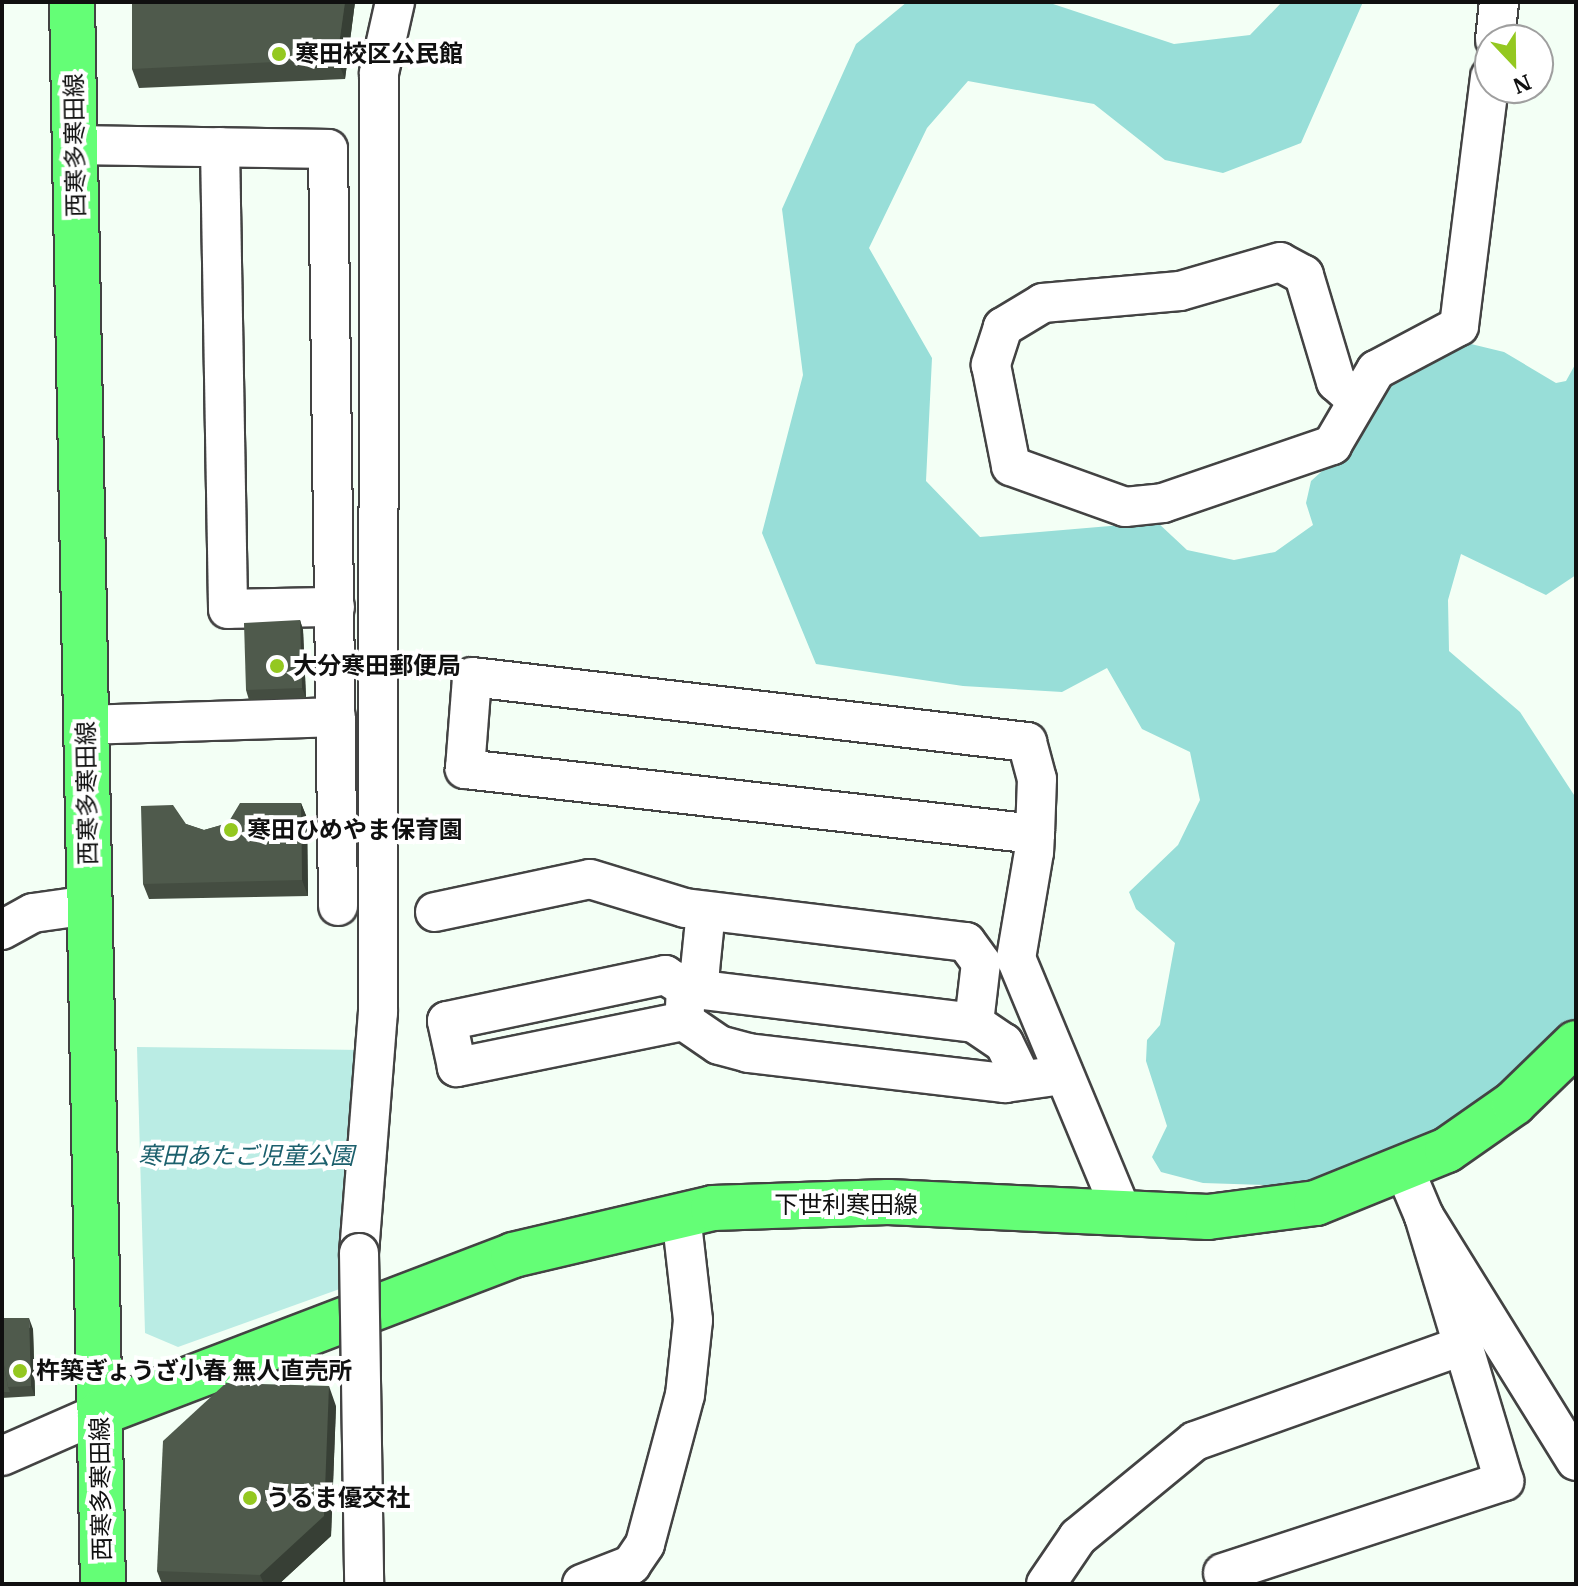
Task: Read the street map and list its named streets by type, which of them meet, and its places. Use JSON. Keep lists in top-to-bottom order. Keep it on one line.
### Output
{"streets":{"main road":["西寒多寒田線","下世利寒田線"]},"crossings":[["西寒多寒田線","下世利寒田線"]],"parks":["寒田あたご児童公園"],"places":["寒田校区公民館","大分寒田郵便局","寒田ひめやま保育園","杵築ぎょうざ小春 無人直売所","うるま優交社"],"north":"bottom"}
